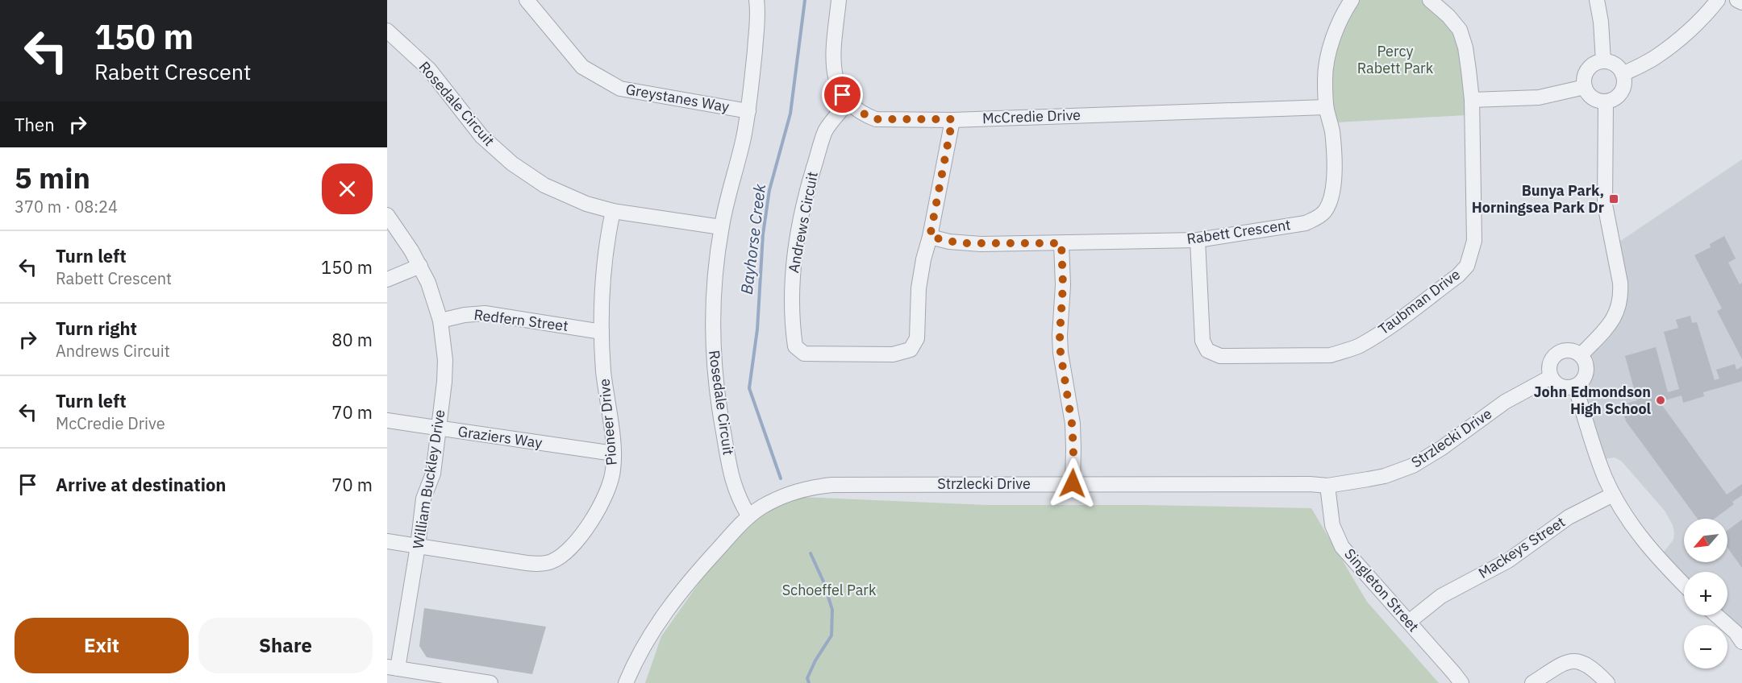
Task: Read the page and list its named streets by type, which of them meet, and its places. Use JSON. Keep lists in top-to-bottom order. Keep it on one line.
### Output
{"streets":{"street":["Greystanes Way","Rosedale Circuit","McCredie Drive","Andrews Circuit","Rabett Crescent","Taubman Drive","Redfern Street","Pioneer Drive","Graziers Way","Strzlecki Drive","William Buckley Drive","Mackeys Street","Singleton Street"]},"crossings":[["Greystanes Way","Rosedale Circuit"],["Rosedale Circuit","Pioneer Drive"],["Rosedale Circuit","Strzlecki Drive"],["McCredie Drive","Andrews Circuit"],["McCredie Drive","Rabett Crescent"],["Andrews Circuit","Rabett Crescent"],["Rabett Crescent","Taubman Drive"],["Redfern Street","Pioneer Drive"],["Redfern Street","William Buckley Drive"],["Pioneer Drive","Graziers Way"],["Pioneer Drive","William Buckley Drive"],["Graziers Way","William Buckley Drive"],["Strzlecki Drive","Singleton Street"],["Mackeys Street","Singleton Street"]],"water":["Bayhorse Creek"],"parks":["Percy Rabett Park","Schoeffel Park"],"places":{"transit":["Bunya Park, Horningsea Park Dr"],"other":["John Edmondson High School"]},"north":"bottom left","page":{"turn":["150 m","Rabett Crescent"],"then":"Then","heading":["5 min","370 m · 08:24"],"list":[{"name":"Turn left","note":"Rabett Crescent","value":"150 m"},{"name":"Turn right","note":"Andrews Circuit","value":"80 m"},{"name":"Turn left","note":"McCredie Drive","value":"70 m"},{"name":"Arrive at destination","value":"70 m"}],"map_buttons":["+","−"],"buttons":["Exit","Share"]}}
